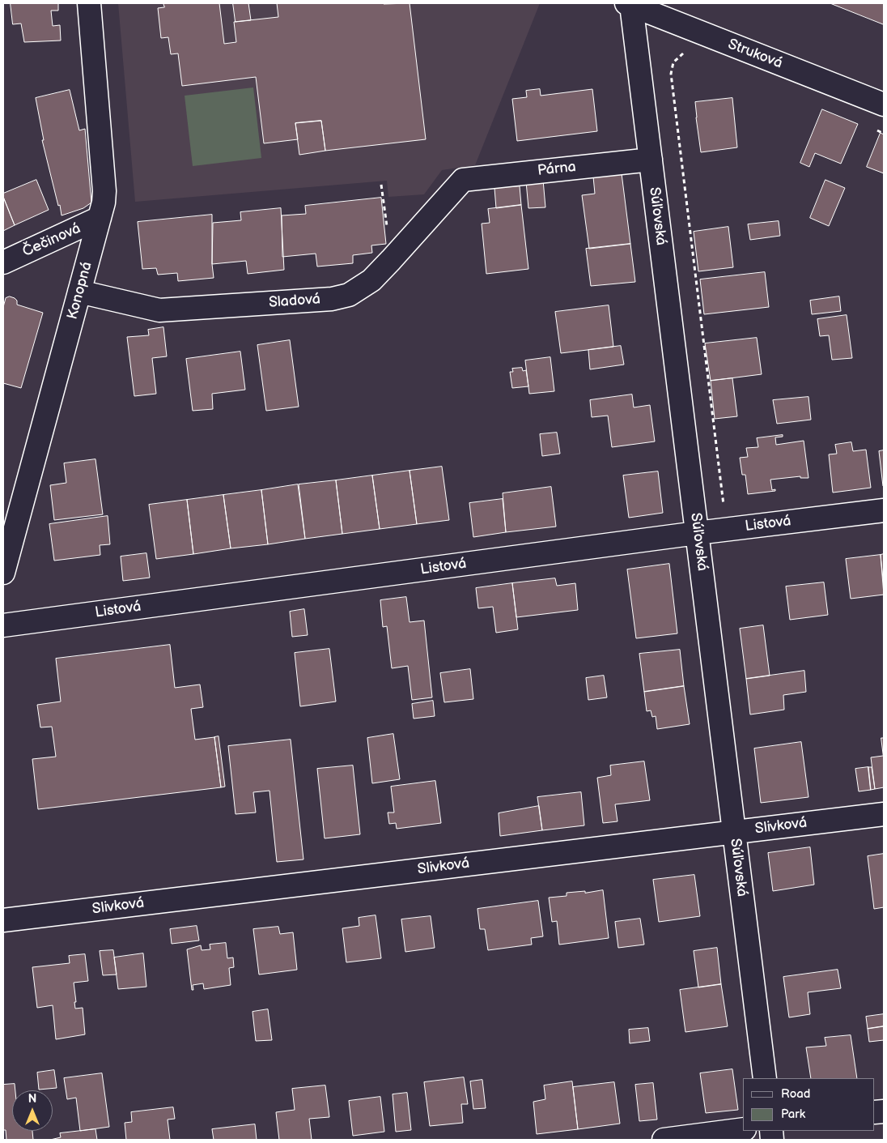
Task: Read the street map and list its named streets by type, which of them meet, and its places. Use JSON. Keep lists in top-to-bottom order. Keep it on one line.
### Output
{"streets":{"street":["Struková","Párna","Súľovská","Čečinová","Konopná","Sladová","Listová","Slivková"]},"crossings":[["Struková","Súľovská"],["Párna","Súľovská"],["Párna","Sladová"],["Súľovská","Listová"],["Súľovská","Slivková"],["Čečinová","Konopná"],["Konopná","Sladová"]],"legend":["Road","Park"],"north":"top"}
